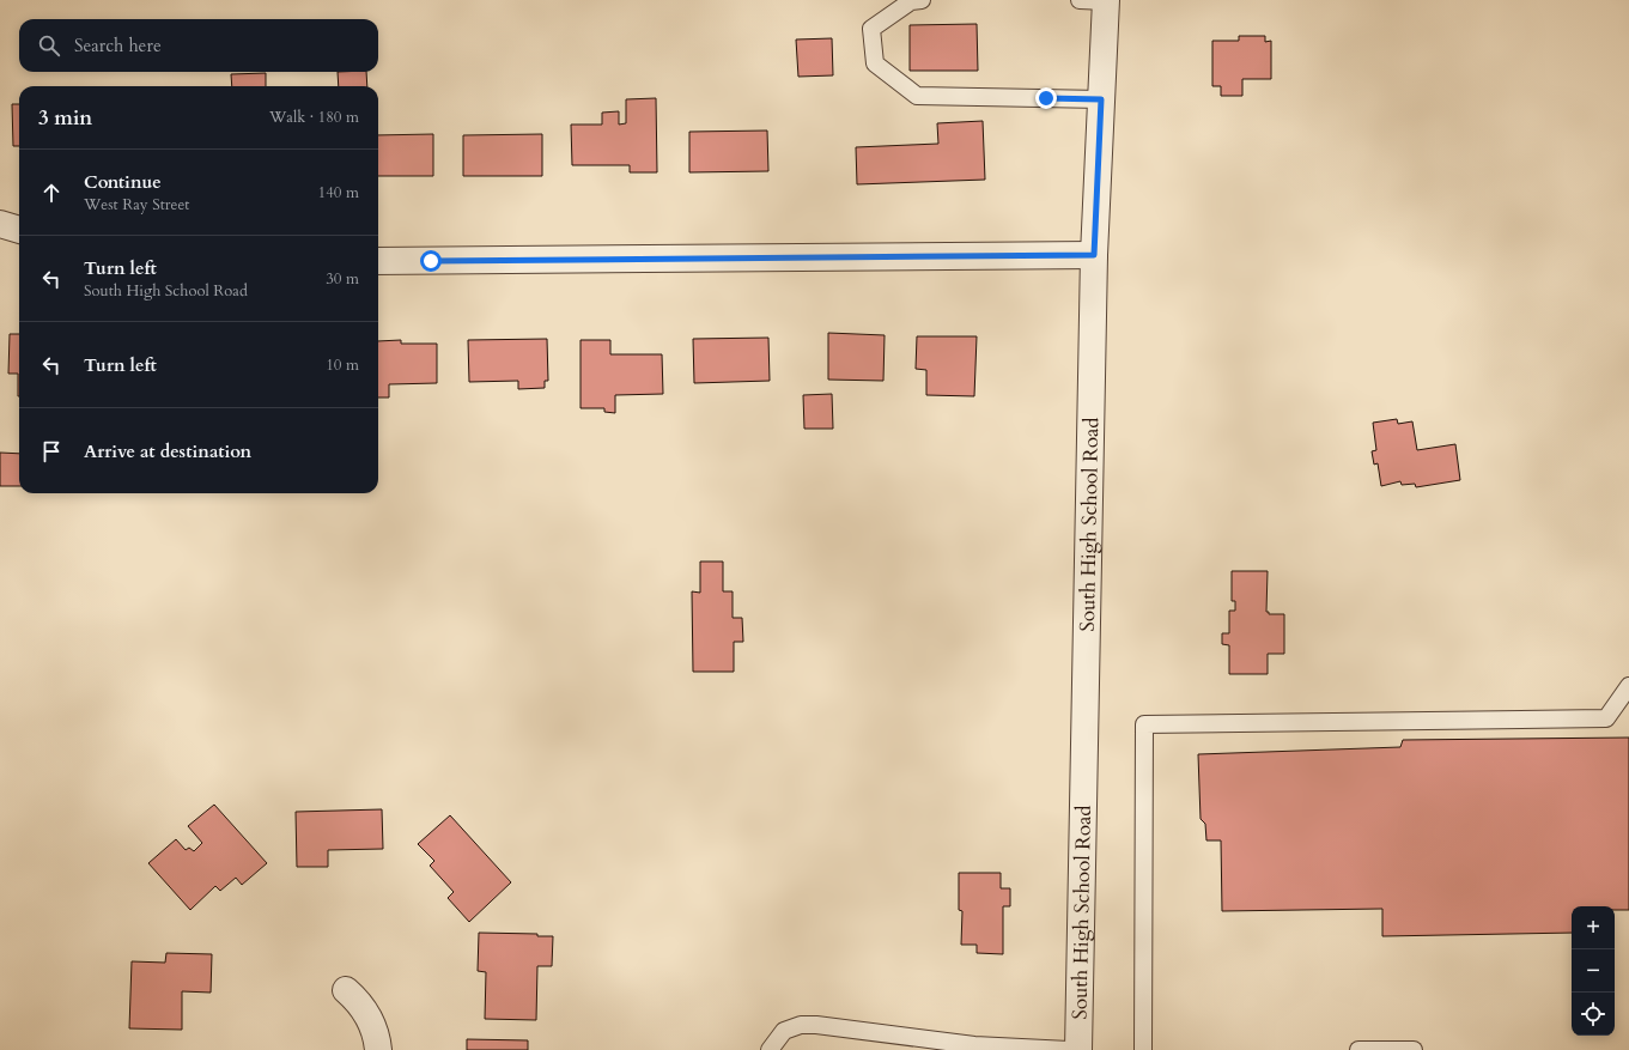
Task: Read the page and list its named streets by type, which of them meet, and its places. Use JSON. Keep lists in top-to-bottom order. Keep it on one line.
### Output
{"streets":{"street":["South High School Road"]},"page":{"search":"Search here","heading":["3 min","Walk · 180 m"],"list":[["Continue","West Ray Street","140 m"],["Turn left","South High School Road","30 m"],["Turn left","10 m"],"Arrive at destination"],"map_buttons":["+","−"]}}
